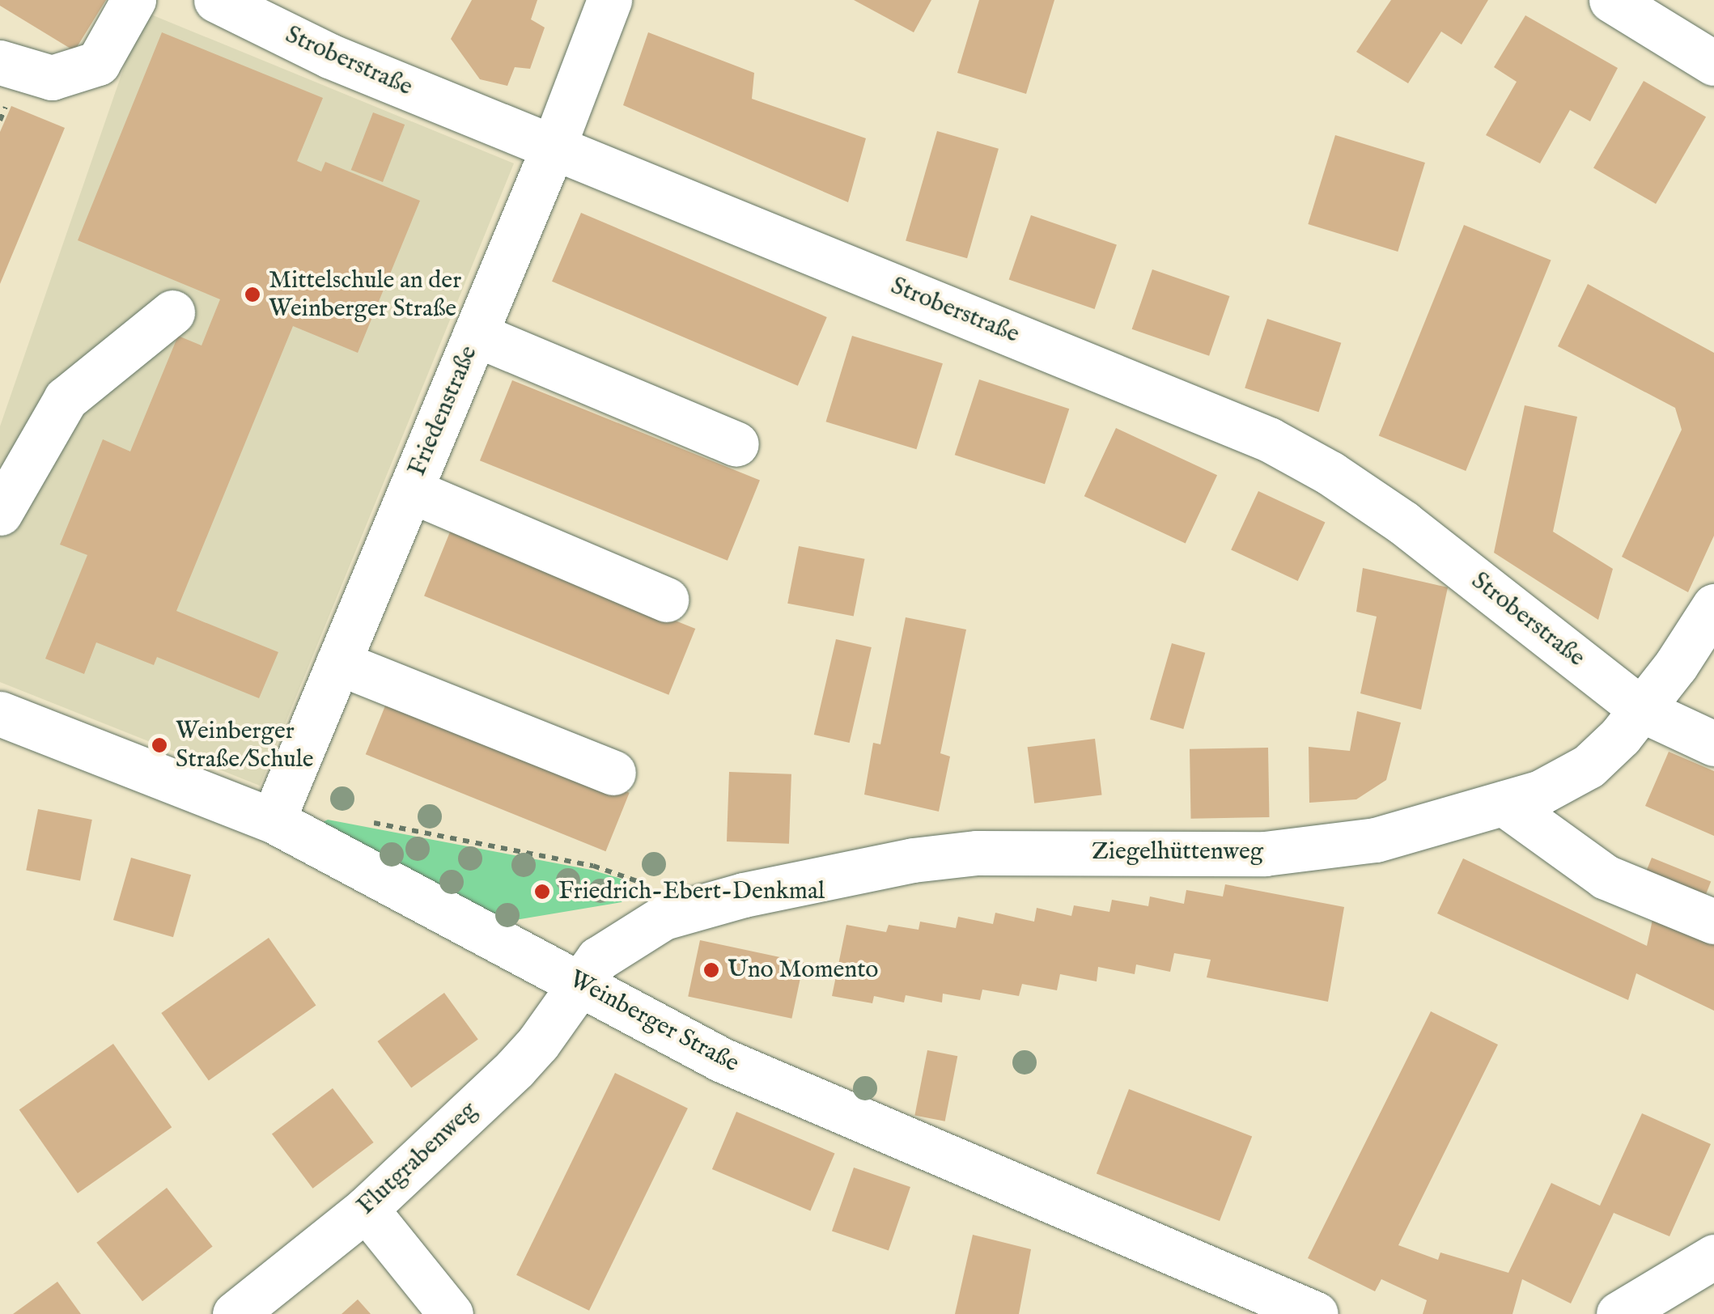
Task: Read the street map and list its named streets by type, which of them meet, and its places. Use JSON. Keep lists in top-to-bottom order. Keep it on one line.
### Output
{"streets":{"street":["Stroberstraße","Friedenstraße","Ziegelhüttenweg","Weinberger Straße","Flutgrabenweg"]},"crossings":[["Stroberstraße","Friedenstraße"],["Stroberstraße","Ziegelhüttenweg"],["Friedenstraße","Weinberger Straße"],["Ziegelhüttenweg","Weinberger Straße"],["Ziegelhüttenweg","Flutgrabenweg"],["Weinberger Straße","Flutgrabenweg"]],"places":["Mittelschule an der Weinberger Straße","Weinberger Straße/Schule","Friedrich-Ebert-Denkmal","Uno Momento"]}
